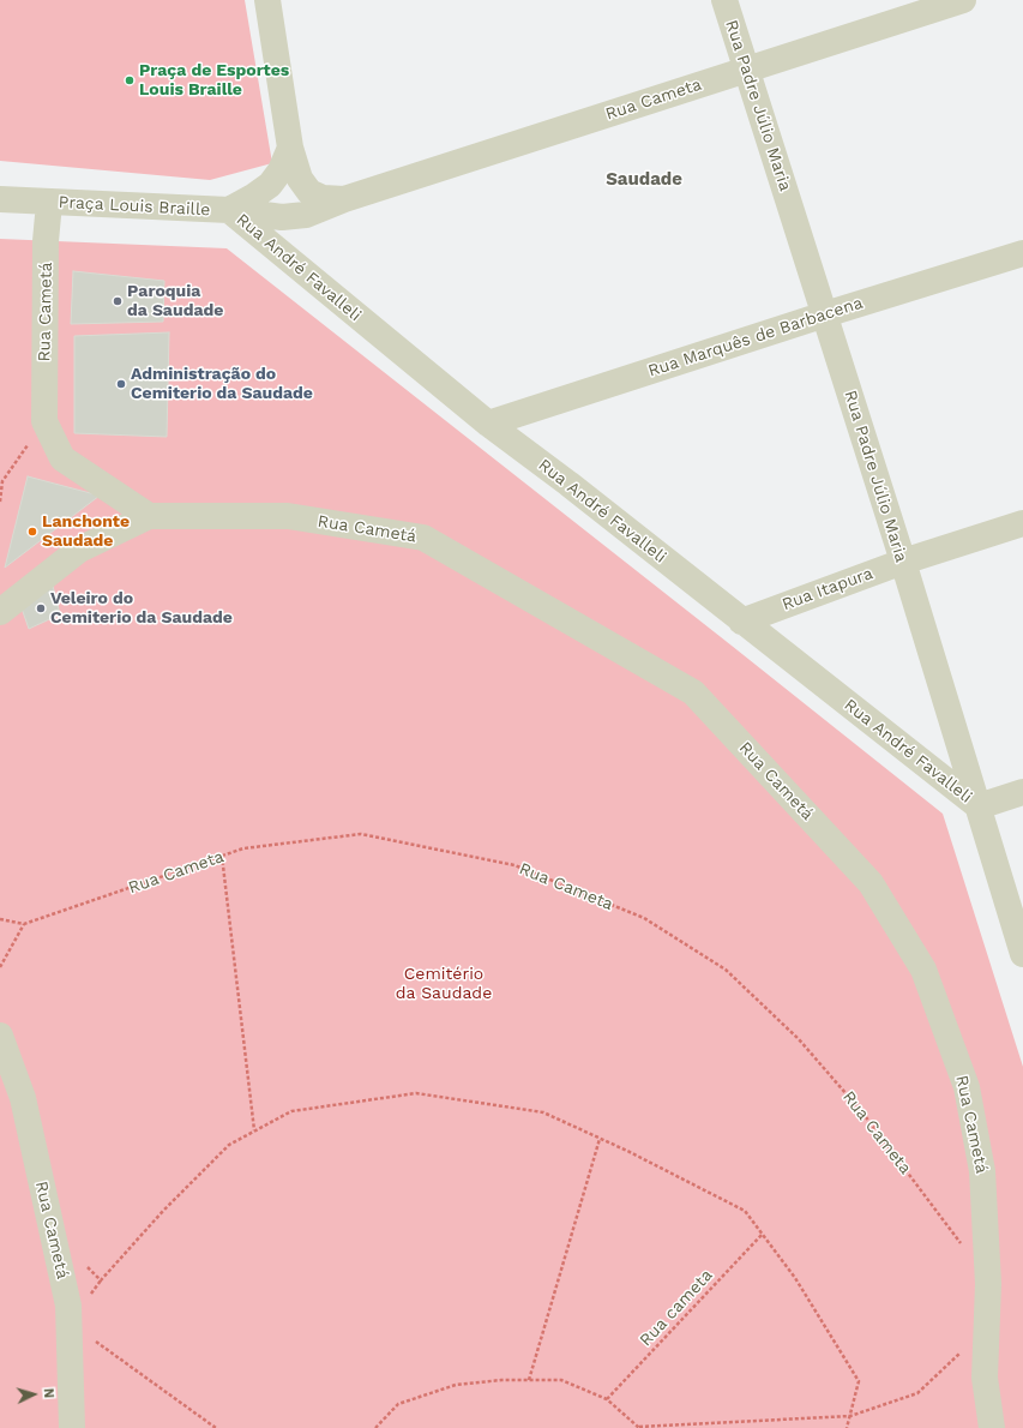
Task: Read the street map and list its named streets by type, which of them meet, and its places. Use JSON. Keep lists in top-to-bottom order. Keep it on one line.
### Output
{"streets":{"street":["Rua Cameta","Rua Padre Júlio Maria","Praça Louis Braille","Rua André Favalleli","Rua Cametá","Rua Marquês de Barbacena","Rua Itapura"],"path":["Rua cameta"]},"crossings":[["Rua Cameta","Rua Padre Júlio Maria"],["Rua Cameta","Praça Louis Braille"],["Rua Cameta","Rua André Favalleli"],["Rua Padre Júlio Maria","Rua André Favalleli"],["Rua Padre Júlio Maria","Rua Marquês de Barbacena"],["Rua Padre Júlio Maria","Rua Itapura"],["Praça Louis Braille","Rua André Favalleli"],["Praça Louis Braille","Rua Cametá"],["Rua André Favalleli","Rua Marquês de Barbacena"],["Rua André Favalleli","Rua Itapura"]],"districts":["Saudade"],"parks":["Cemitério da Saudade"],"places":["Praça de Esportes Louis Braille","Paroquia da Saudade","Administração do Cemiterio da Saudade","Lanchonte Saudade","Veleiro do Cemiterio da Saudade"],"north":"right"}
